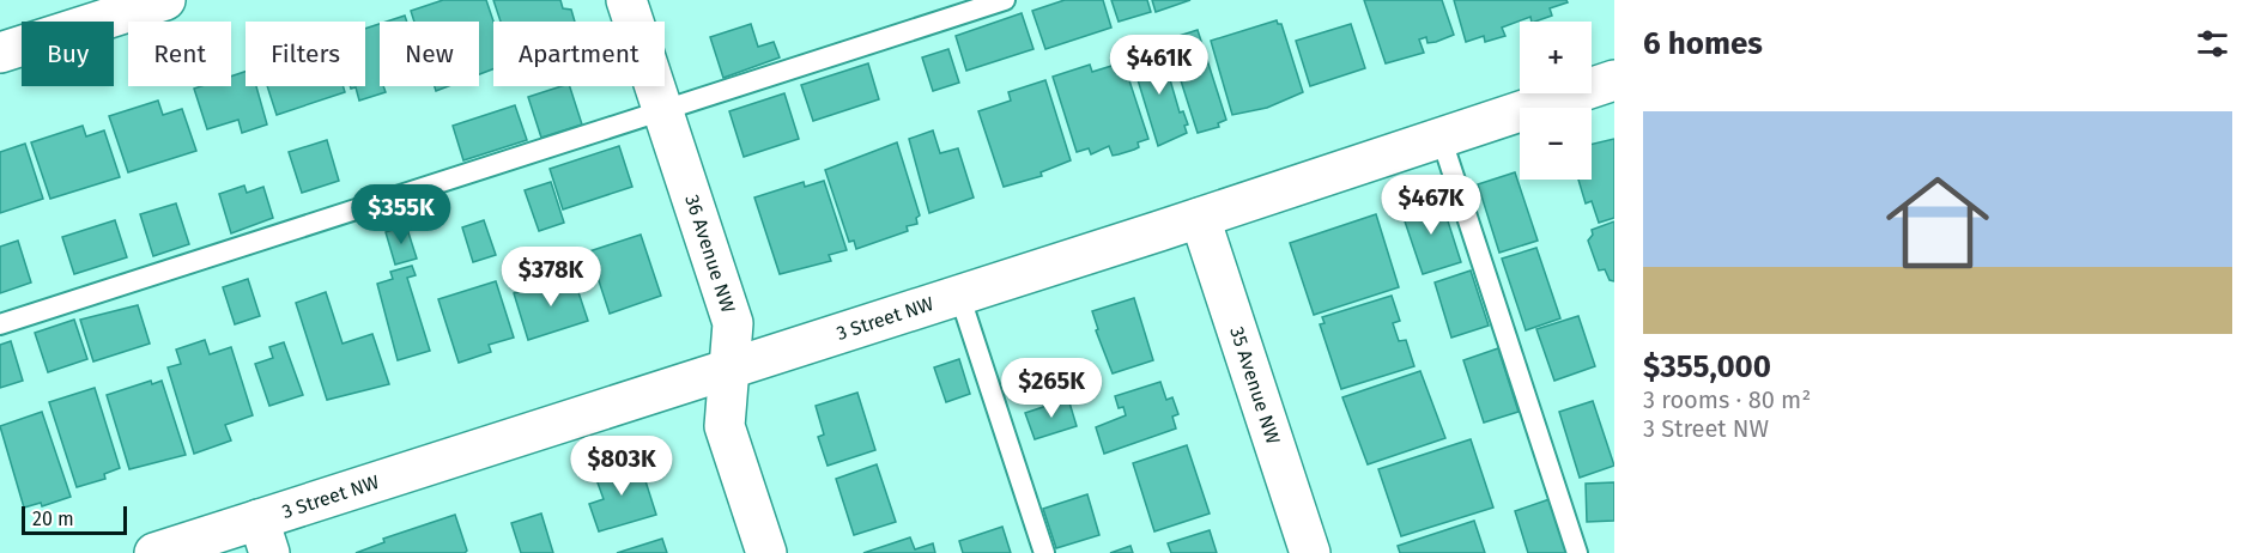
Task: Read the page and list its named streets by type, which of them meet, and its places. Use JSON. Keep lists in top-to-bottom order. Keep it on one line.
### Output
{"streets":{"street":["36 Avenue NW","3 Street NW","35 Avenue NW"]},"crossings":[["36 Avenue NW","3 Street NW"],["3 Street NW","35 Avenue NW"]],"scale_bar":"20 m","page":{"heading":"6 homes","map_buttons":["+","−"],"chip":["Buy","Rent","Filters","New","Apartment"],"price":["$461K","$467K","$355K","$378K","$265K","$803K"],"list":[{"name":"$355,000","note":"3 rooms · 80 m² · 3 Street NW"}],"scale":"20 m"}}
